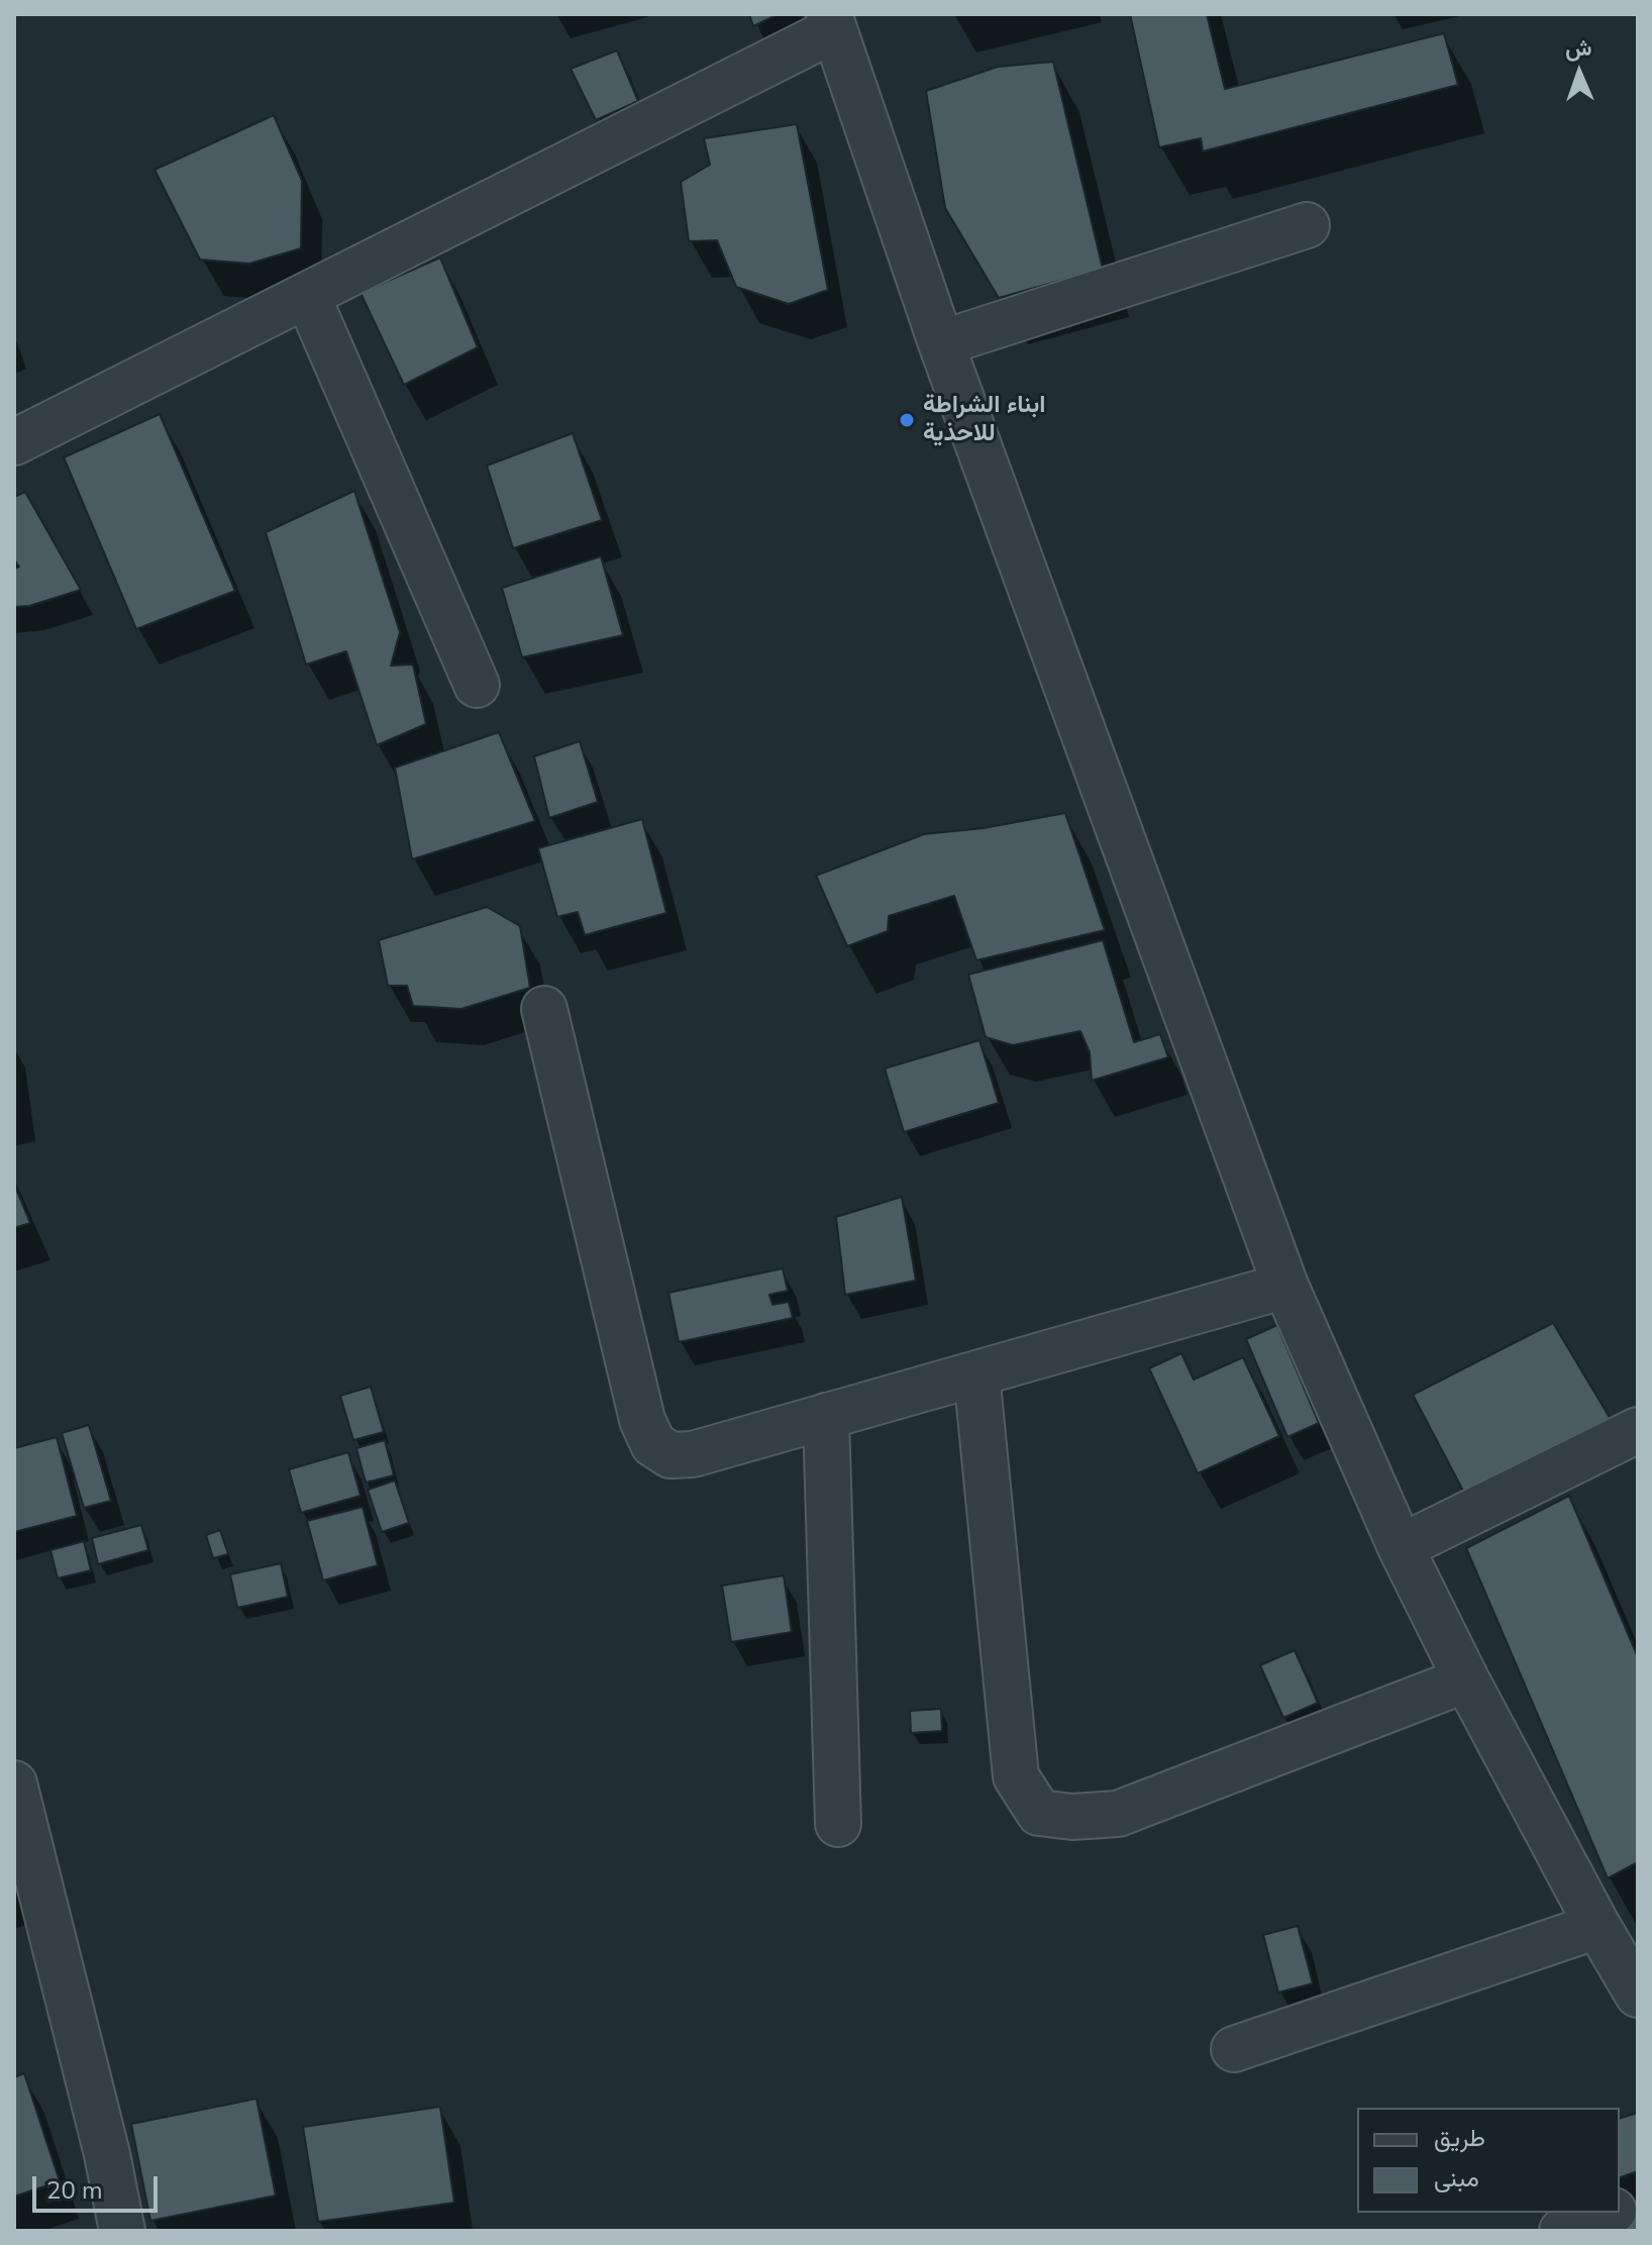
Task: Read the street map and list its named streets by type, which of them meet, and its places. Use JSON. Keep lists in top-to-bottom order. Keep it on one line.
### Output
{"places":["ابناء الشراطة للاحذية"],"legend":["طريق","مبنى"],"scale_bar":"20 m","north":"top"}
